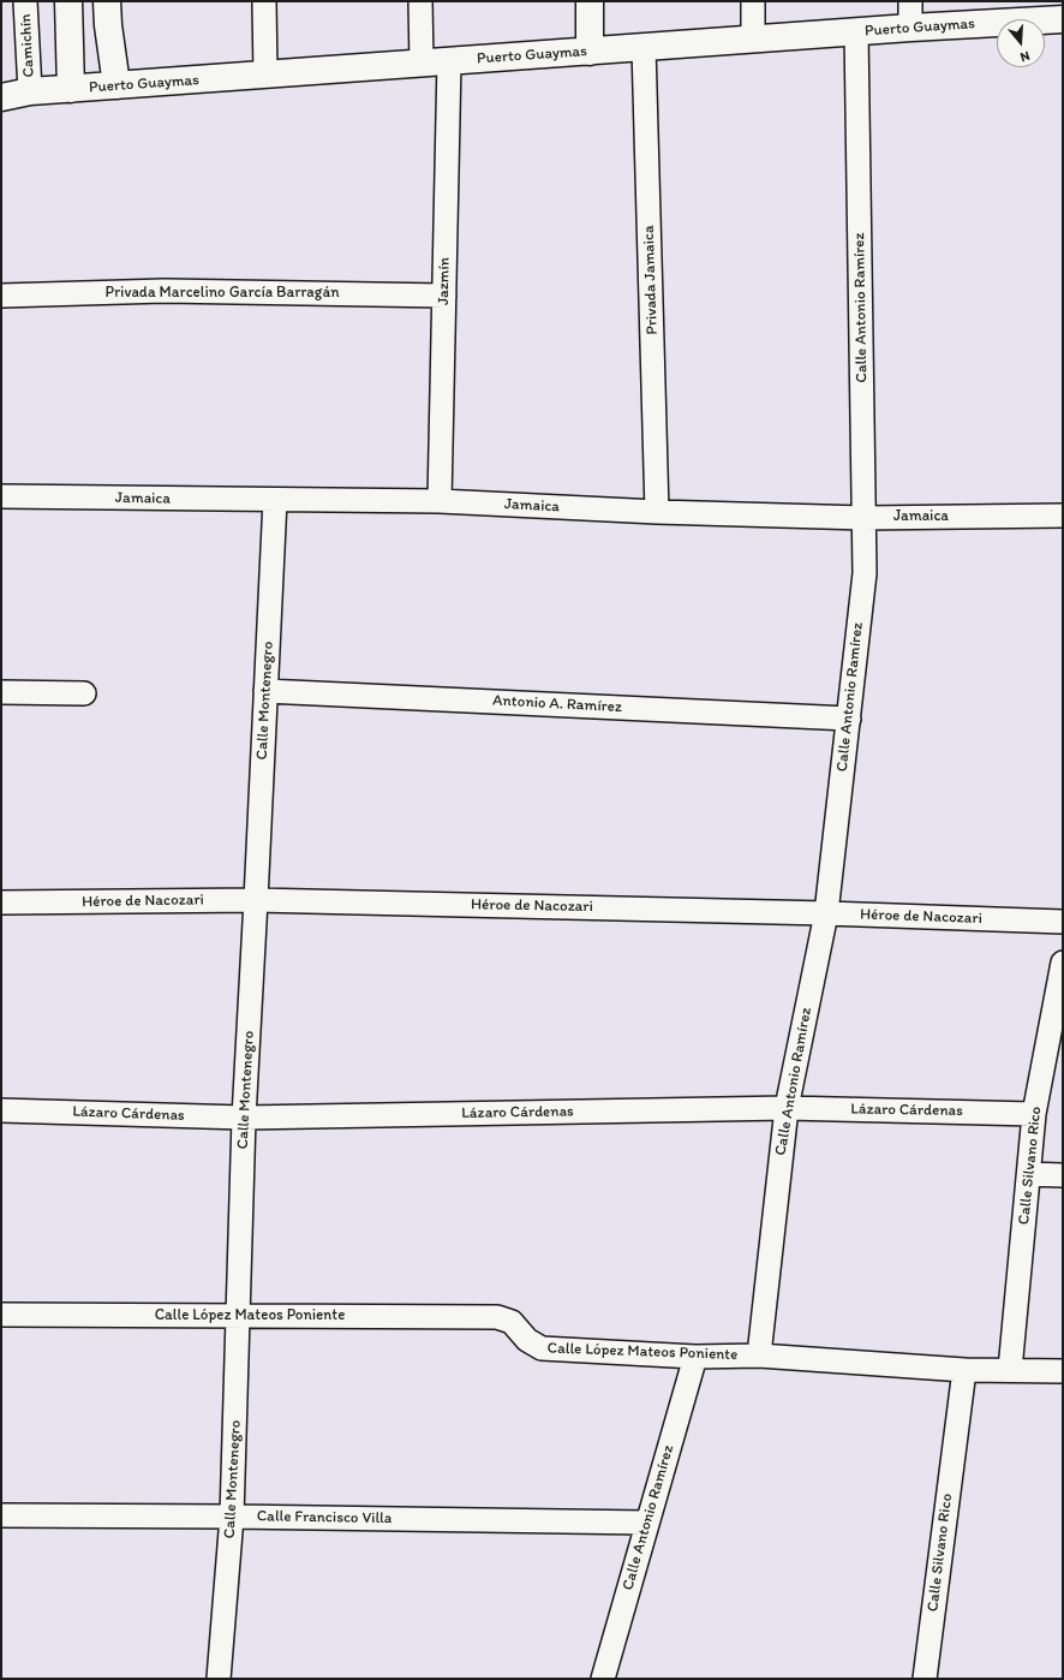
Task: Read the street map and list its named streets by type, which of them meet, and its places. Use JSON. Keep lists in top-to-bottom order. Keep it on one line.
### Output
{"streets":{"street":["Puerto Guaymas","Camichín","Privada Jamaica","Jazmín","Privada Marcelino García Barragán","Calle Antonio Ramírez","Jamaica","Calle Montenegro","Antonio A. Ramírez","Héroe de Nacozari","Lázaro Cárdenas","Calle Silvano Rico","Calle López Mateos Poniente","Calle Francisco Villa"]},"crossings":[["Puerto Guaymas","Camichín"],["Puerto Guaymas","Privada Jamaica"],["Puerto Guaymas","Jazmín"],["Puerto Guaymas","Calle Antonio Ramírez"],["Privada Jamaica","Jamaica"],["Jazmín","Privada Marcelino García Barragán"],["Jazmín","Jamaica"],["Calle Antonio Ramírez","Jamaica"],["Calle Antonio Ramírez","Antonio A. Ramírez"],["Calle Antonio Ramírez","Héroe de Nacozari"],["Calle Antonio Ramírez","Lázaro Cárdenas"],["Calle Antonio Ramírez","Calle López Mateos Poniente"],["Calle Antonio Ramírez","Calle Francisco Villa"],["Jamaica","Calle Montenegro"],["Calle Montenegro","Antonio A. Ramírez"],["Calle Montenegro","Héroe de Nacozari"],["Calle Montenegro","Lázaro Cárdenas"],["Calle Montenegro","Calle López Mateos Poniente"],["Calle Montenegro","Calle Francisco Villa"],["Lázaro Cárdenas","Calle Silvano Rico"],["Calle Silvano Rico","Calle López Mateos Poniente"]],"north":"bottom"}
